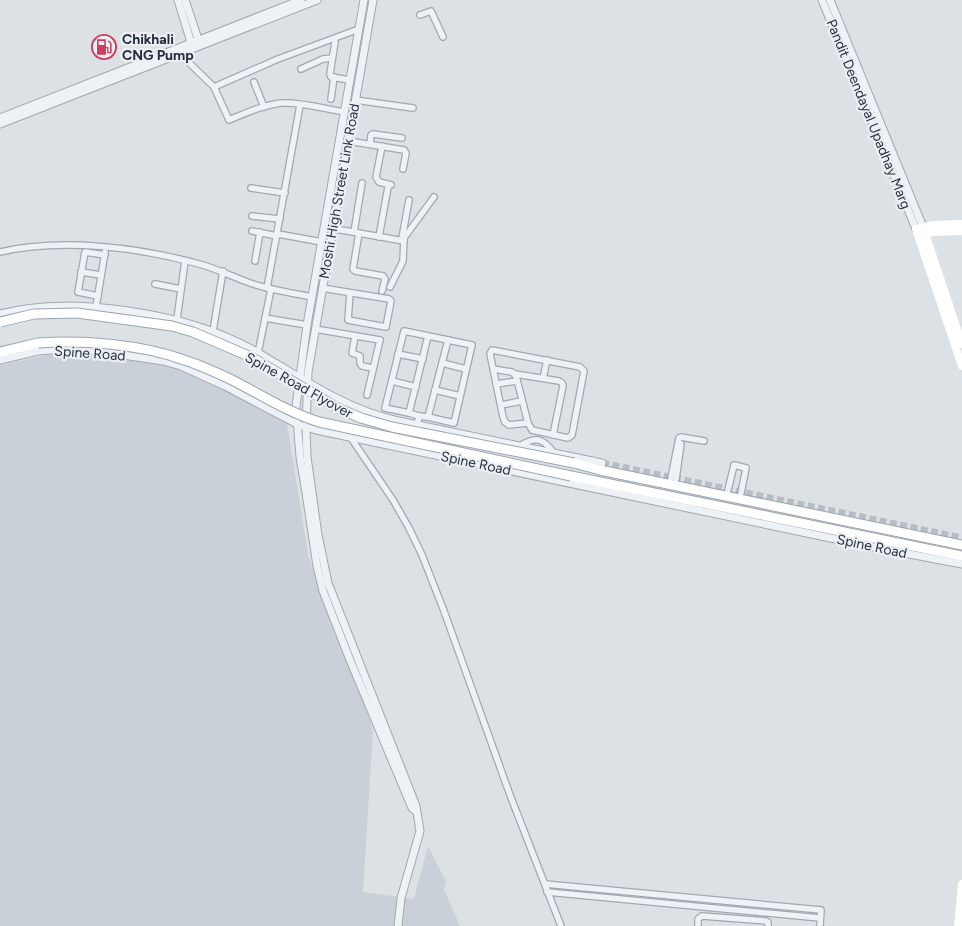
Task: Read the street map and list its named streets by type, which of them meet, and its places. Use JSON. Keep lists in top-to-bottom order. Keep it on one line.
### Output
{"streets":{"main road":["Pandit Deendayal Upadhay Marg","Spine Road","Spine Road Flyover"],"street":["Moshi High Street Link Road"]},"crossings":[["Moshi High Street Link Road","Spine Road"],["Spine Road","Spine Road Flyover"]],"places":{"fuel station":["Chikhali CNG Pump"]}}
